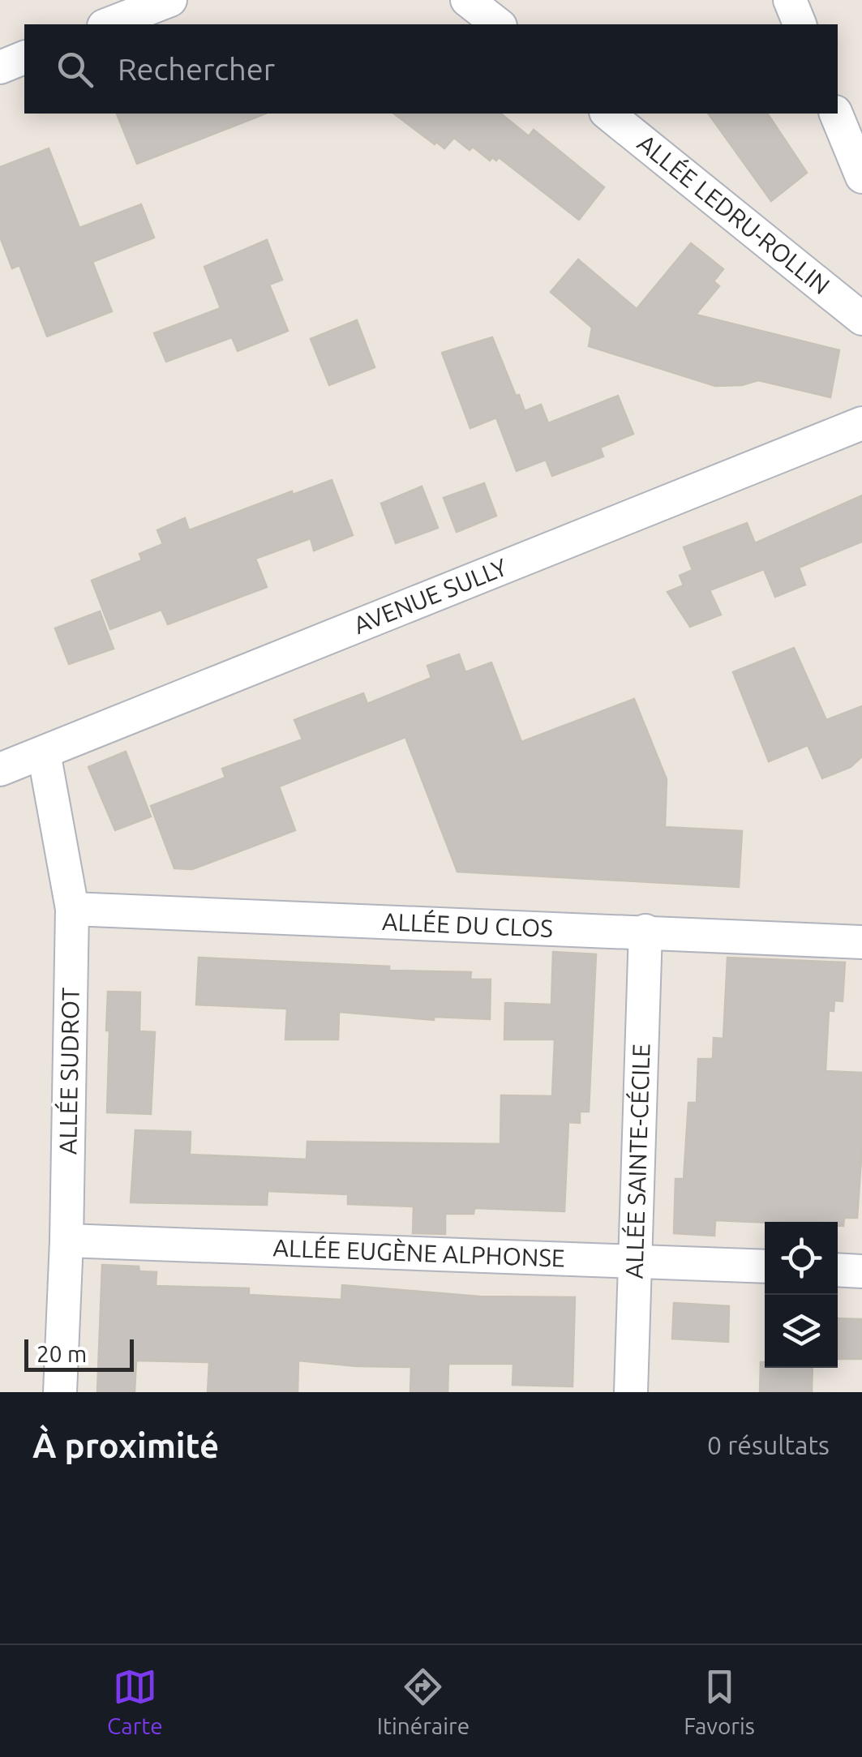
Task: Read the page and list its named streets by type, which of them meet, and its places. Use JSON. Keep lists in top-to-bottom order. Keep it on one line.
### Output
{"streets":{"street":["ALLÉE LEDRU-ROLLIN","AVENUE SULLY","ALLÉE DU CLOS","ALLÉE SUDROT","ALLÉE SAINTE-CÉCILE","ALLÉE EUGÈNE ALPHONSE"]},"crossings":[["AVENUE SULLY","ALLÉE SUDROT"],["ALLÉE DU CLOS","ALLÉE SUDROT"],["ALLÉE DU CLOS","ALLÉE SAINTE-CÉCILE"],["ALLÉE SUDROT","ALLÉE EUGÈNE ALPHONSE"],["ALLÉE SAINTE-CÉCILE","ALLÉE EUGÈNE ALPHONSE"]],"scale_bar":"20 m","page":{"search":"Rechercher","scale":"20 m","heading":["À proximité","0 résultats"],"nav":["Carte","Itinéraire","Favoris"]}}
